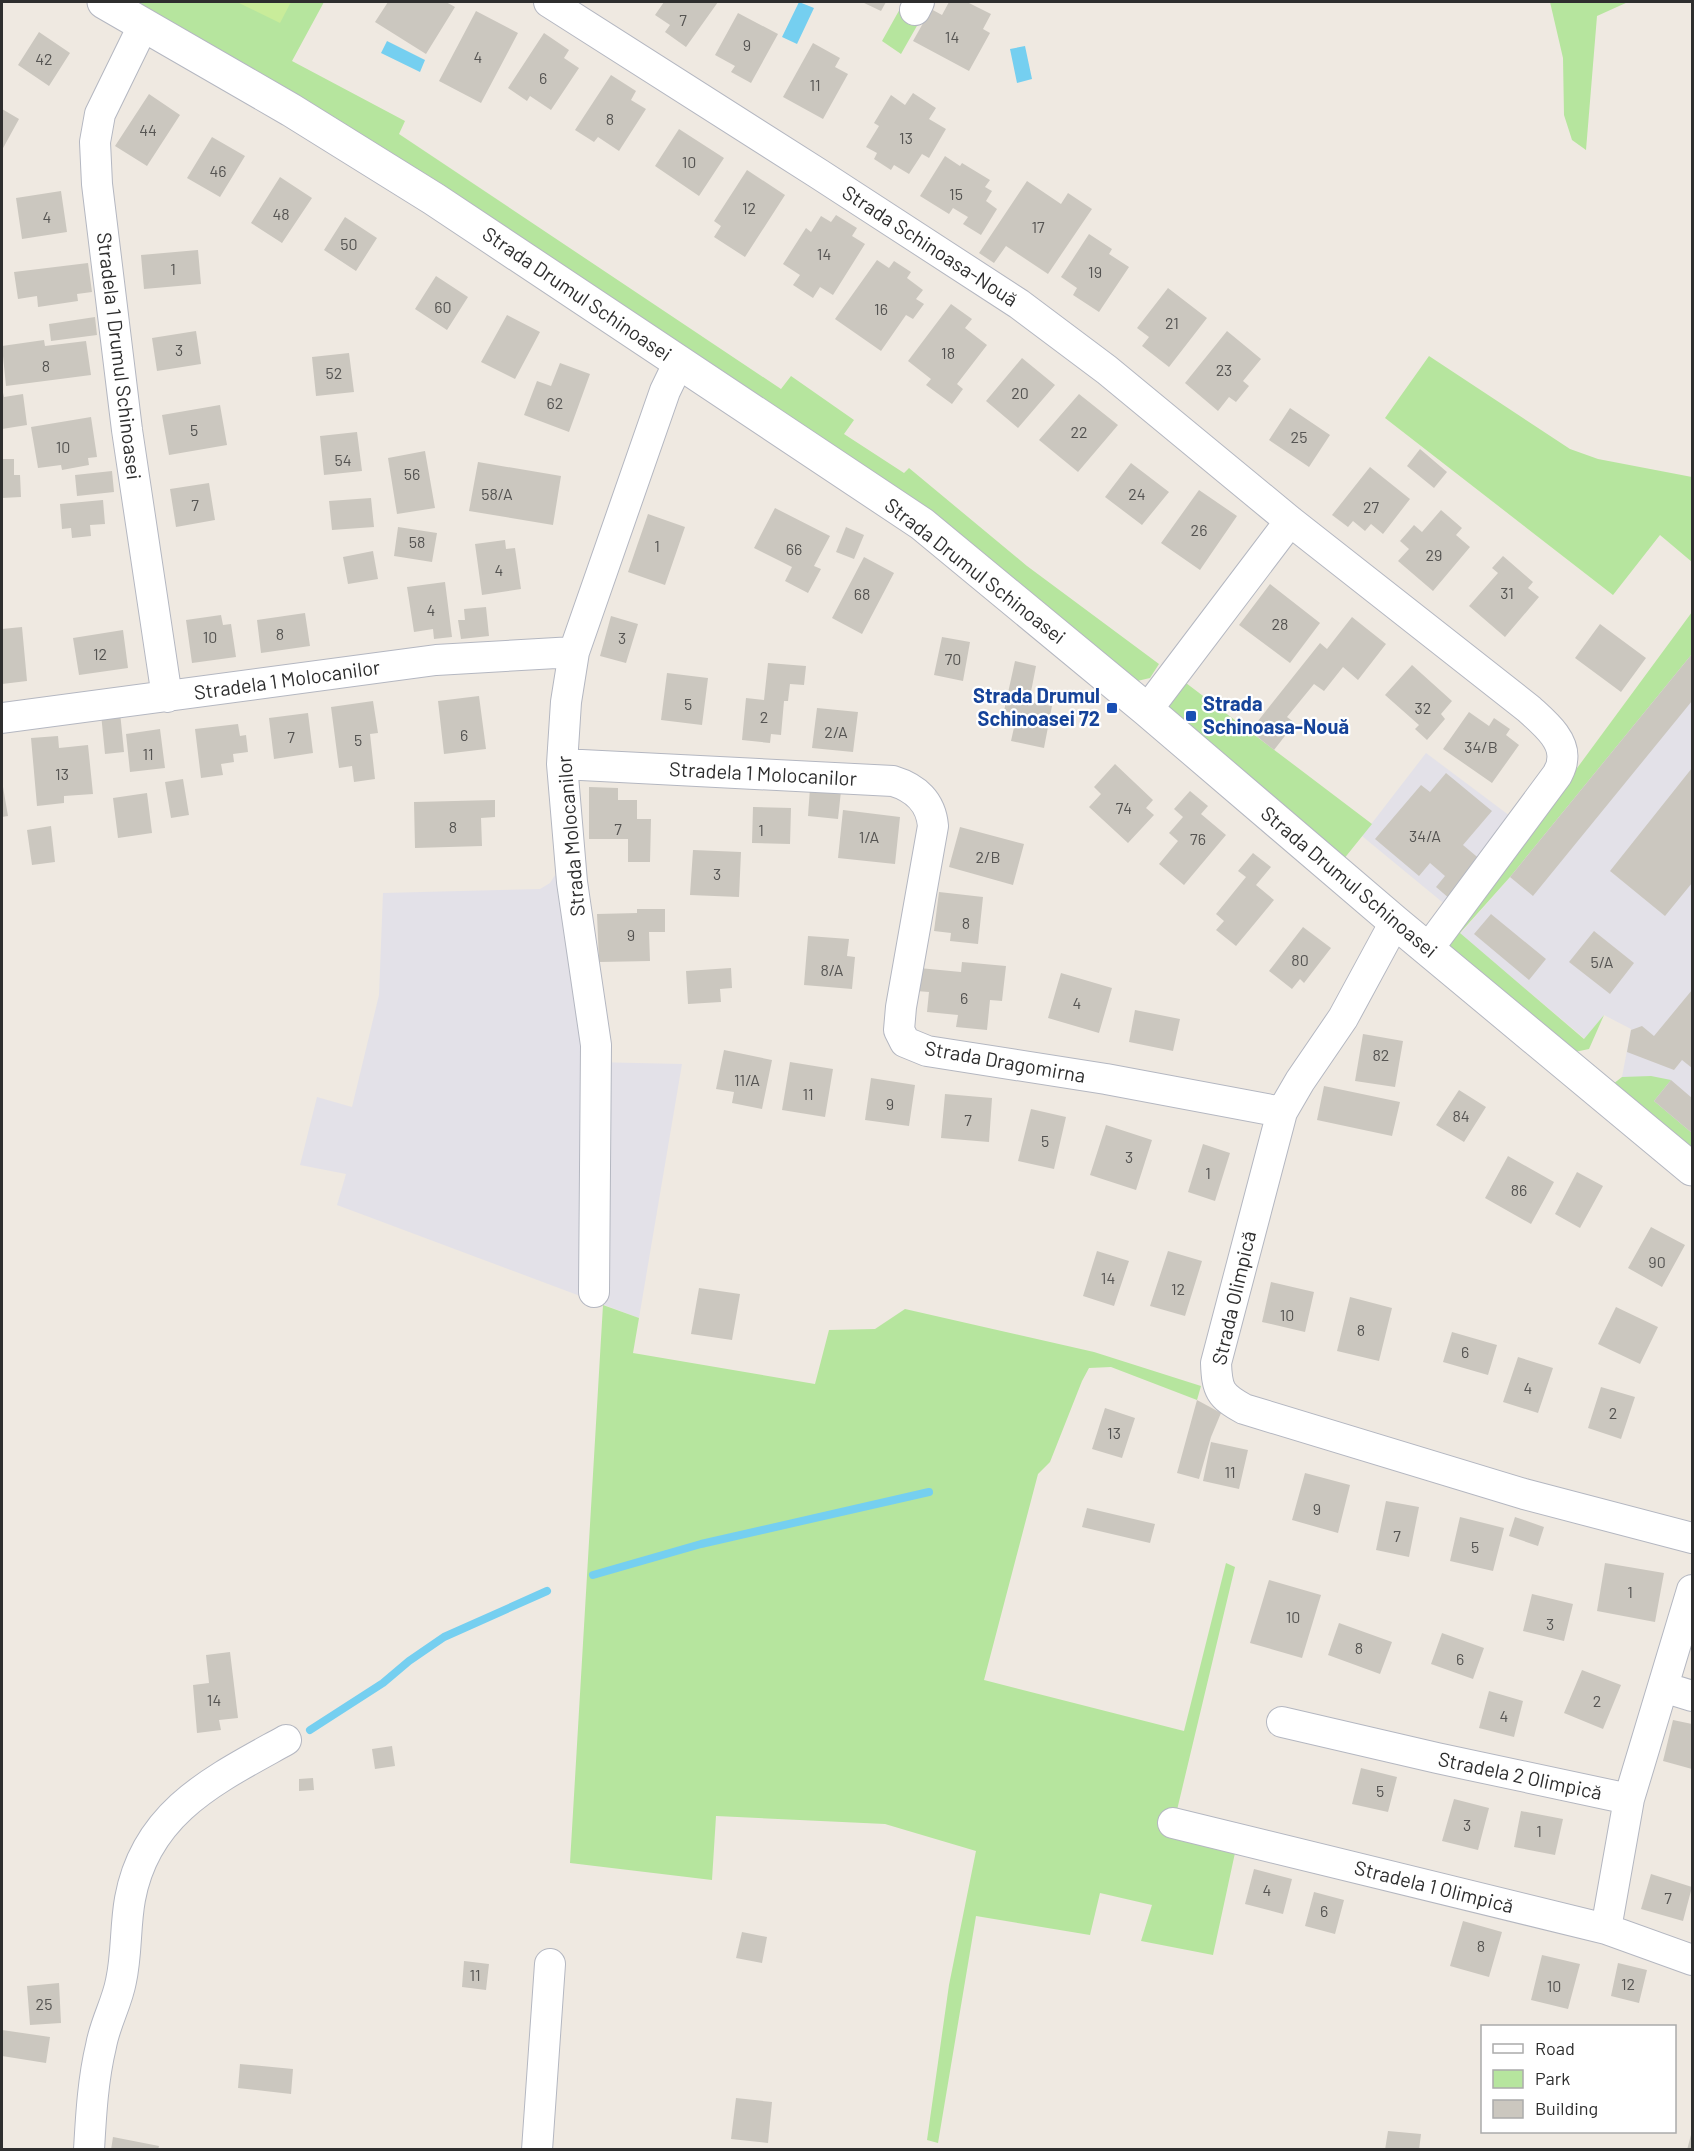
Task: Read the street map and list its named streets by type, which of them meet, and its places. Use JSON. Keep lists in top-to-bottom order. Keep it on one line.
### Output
{"streets":{"street":["Strada Schinoasa-Nouă","Strada Drumul Schinoasei","Stradela 1 Drumul Schinoasei","Stradela 1 Molocanilor","Strada Molocanilor","Strada Dragomirna","Strada Olimpică","Stradela 2 Olimpică","Stradela 1 Olimpică"]},"crossings":[["Strada Schinoasa-Nouă","Strada Drumul Schinoasei"],["Strada Drumul Schinoasei","Stradela 1 Drumul Schinoasei"],["Strada Drumul Schinoasei","Strada Molocanilor"],["Strada Drumul Schinoasei","Strada Olimpică"],["Stradela 1 Drumul Schinoasei","Stradela 1 Molocanilor"],["Stradela 1 Molocanilor","Strada Molocanilor"],["Stradela 1 Molocanilor","Strada Dragomirna"],["Strada Dragomirna","Strada Olimpică"],["Stradela 2 Olimpică","Stradela 1 Olimpică"]],"places":{"transit":["Strada Drumul Schinoasei 72","Strada Schinoasa-Nouă"]},"house_numbers":["7","14","9","4","42","6","11","8","44","13","10","46","15","12","48","4","17","50","14","1","19","60","16","21","3","18","8","23","52","20","62","5","22","25","10","54","56","58/A","24","7","27","26","58","1","66","29","4","31","68","4","28","8","10","3","12","70","5","32","2","2/A","6","7","5","34/B","11","13","74","8","7","1","34/A","1/A","76","2/B","3","8","9","80","5/A","8/A","6","4","82","11/A","11","9","84","7","5","3","1","86","90","14","12","10","8","6","4","2","13","11","9","7","5","1","10","3","8","6","14","2","4","5","3","1","4","7","6","8","11","12","10","25"],"legend":["Road","Park","Building"]}
